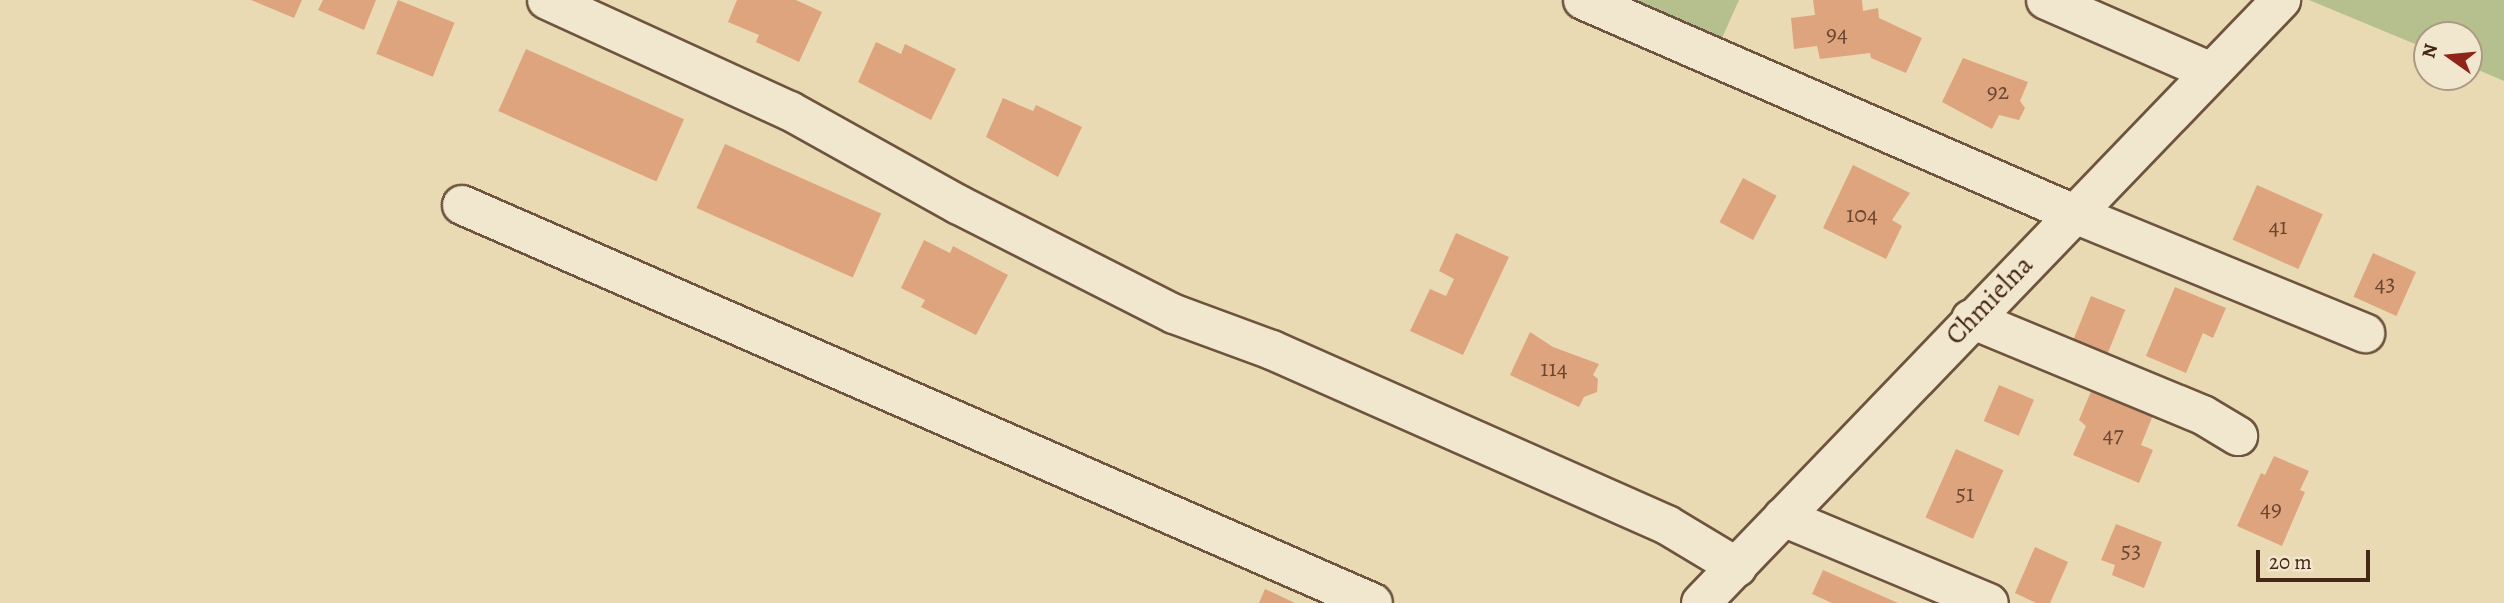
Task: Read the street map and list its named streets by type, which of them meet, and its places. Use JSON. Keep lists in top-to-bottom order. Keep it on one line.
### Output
{"streets":{"street":["Chmielna"]},"house_numbers":["94","92","104","41","43","114","47","51","49","53"],"scale_bar":"20 m","north":"left"}
